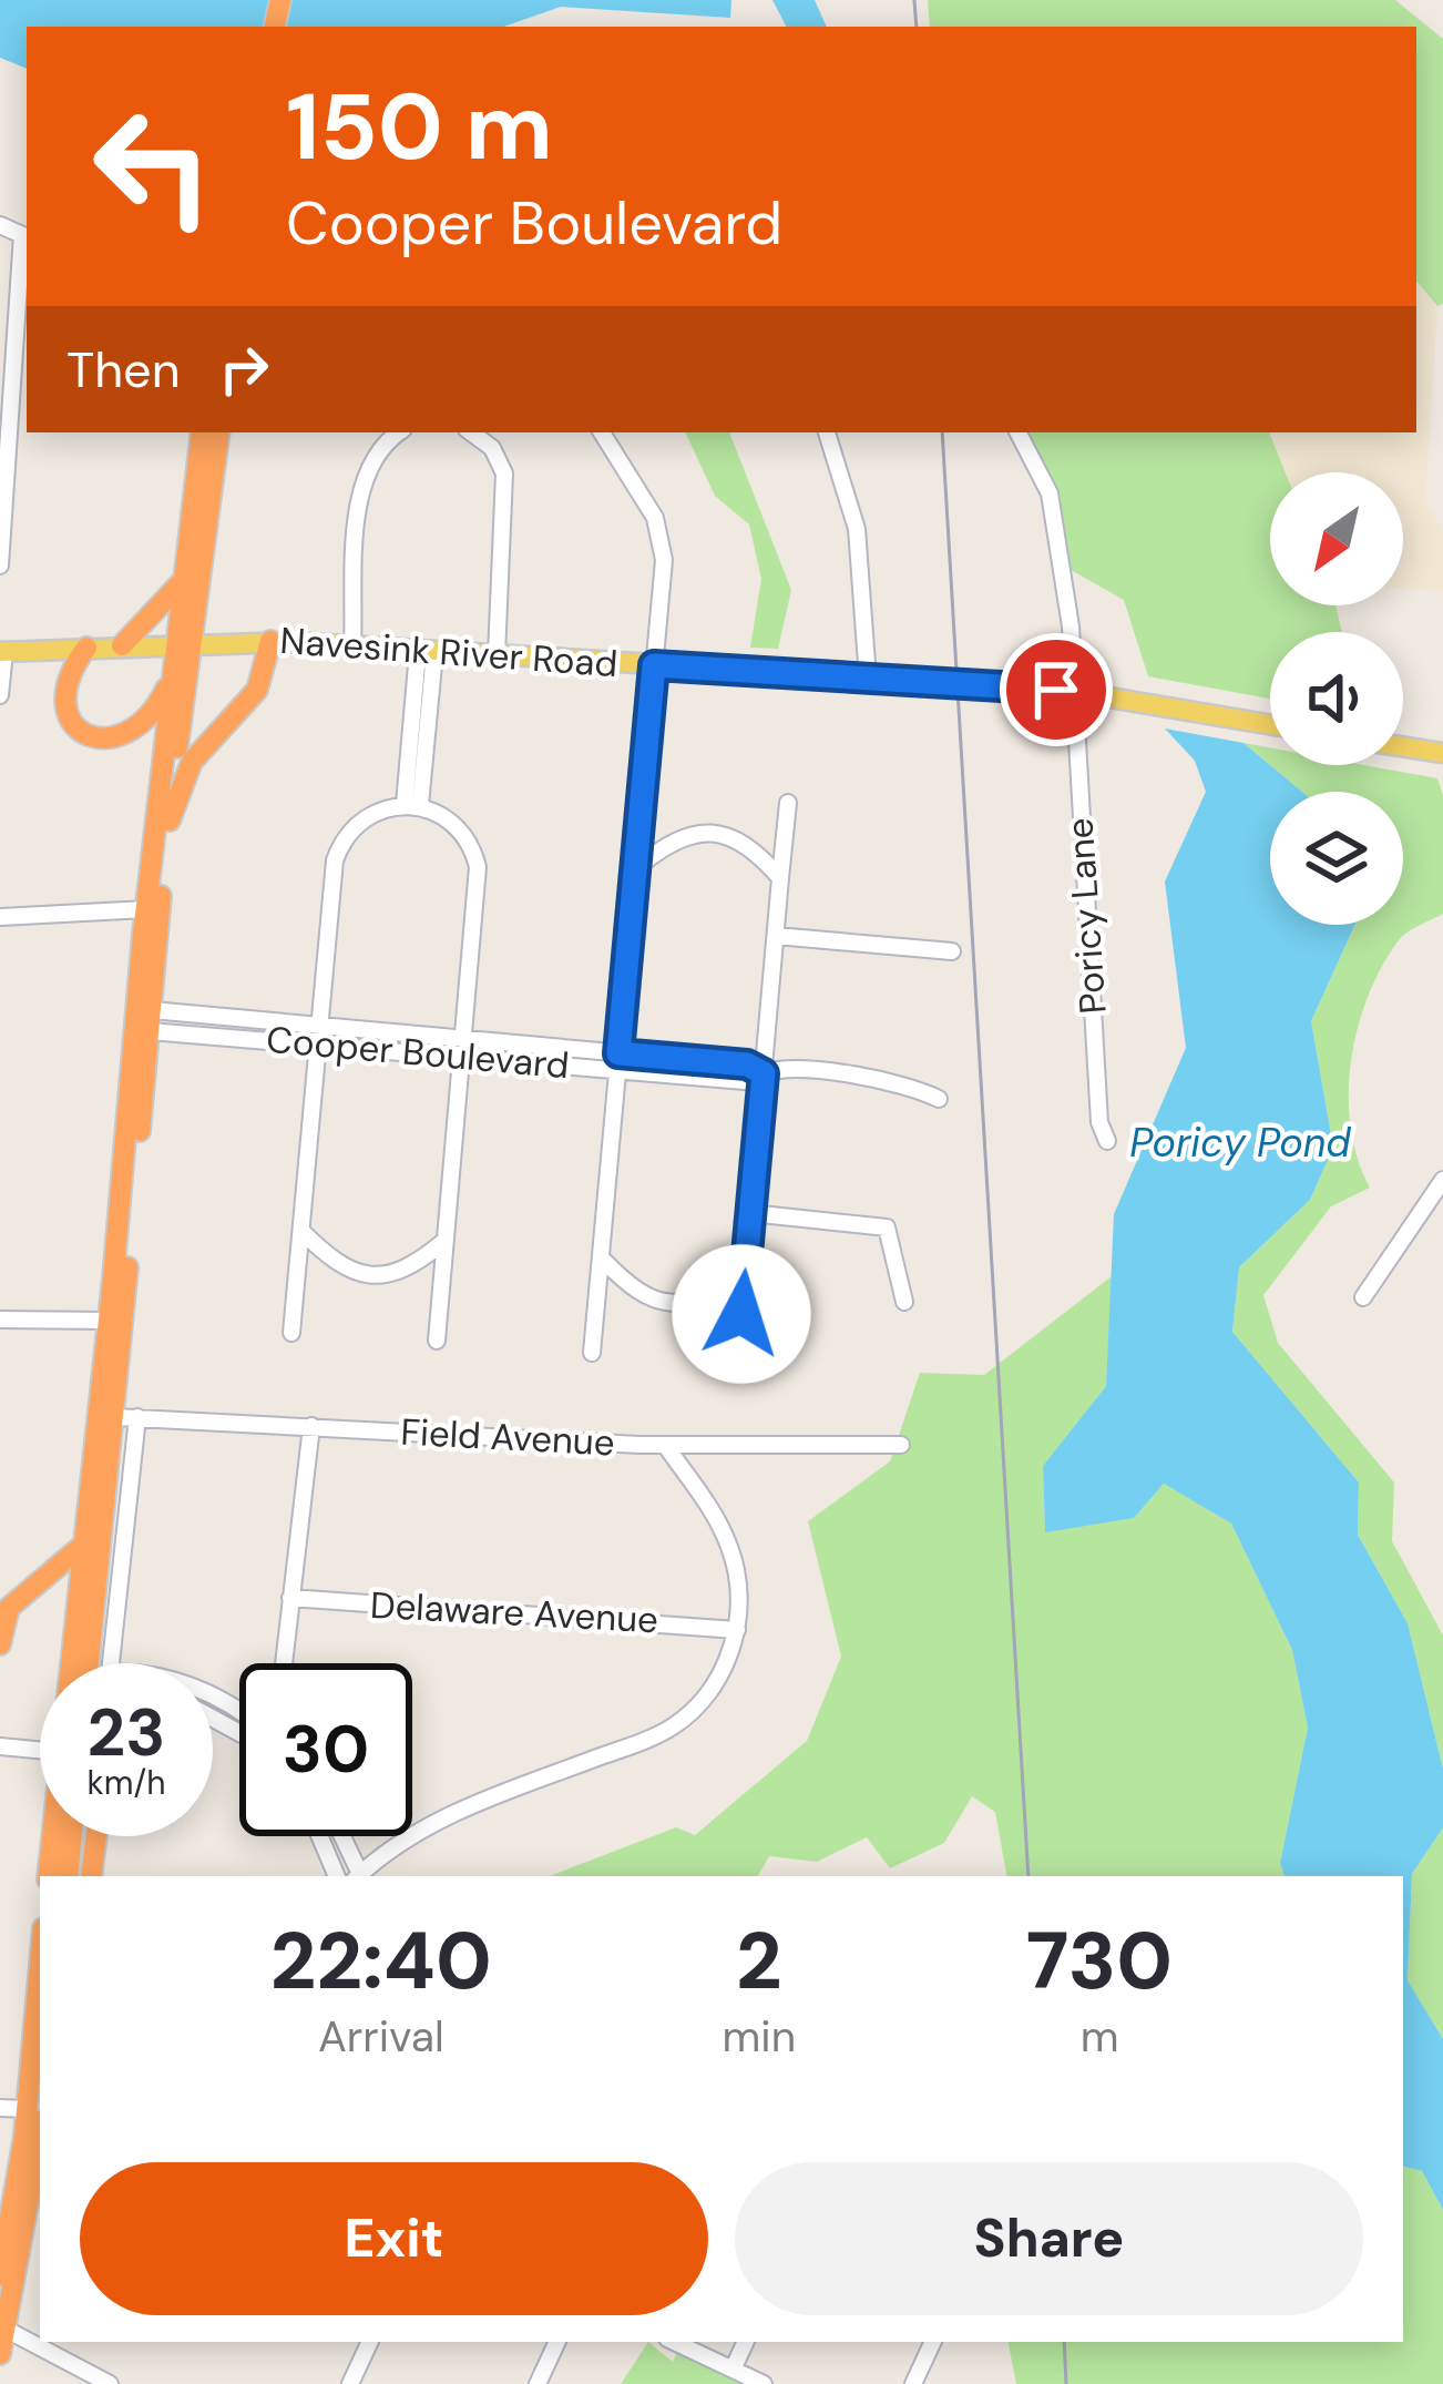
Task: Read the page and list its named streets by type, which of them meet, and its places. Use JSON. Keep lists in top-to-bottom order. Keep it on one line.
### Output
{"streets":{"main road":["Navesink River Road"],"street":["Poricy Lane","Cooper Boulevard","Field Avenue","Delaware Avenue"]},"crossings":[["Navesink River Road","Poricy Lane"]],"water":["Poricy Pond"],"north":"bottom left","page":{"turn":["150 m","Cooper Boulevard"],"then":"Then","speed":"23 km/h","limit":"30","eta":["22:40","Arrival","2","min","730","m"],"buttons":["Exit","Share"]}}
